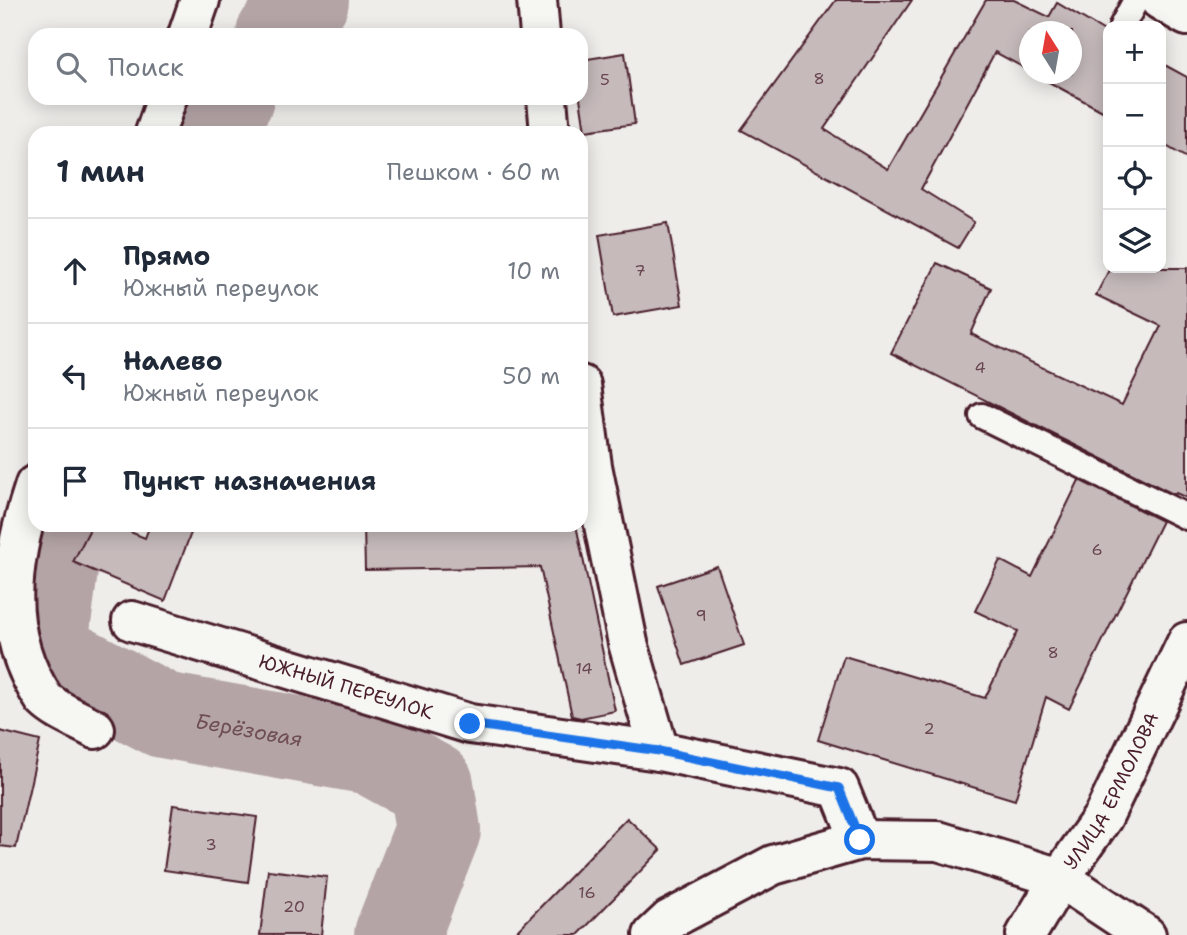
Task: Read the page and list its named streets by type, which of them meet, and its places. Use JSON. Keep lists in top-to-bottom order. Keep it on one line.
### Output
{"streets":{"street":["ЮЖНЫЙ ПЕРЕУЛОК","УЛИЦА ЕРМОЛОВА"]},"water":["Берёзовая"],"house_numbers":["8","5","7","4","6","9","8","14","2","3","16","20"],"north":"top","page":{"map_buttons":["+","−"],"search":"Поиск","heading":["1 мин","Пешком · 60 m"],"list":[["Прямо","Южный переулок","10 m"],["Налево","Южный переулок","50 m"],"Пункт назначения"]}}
